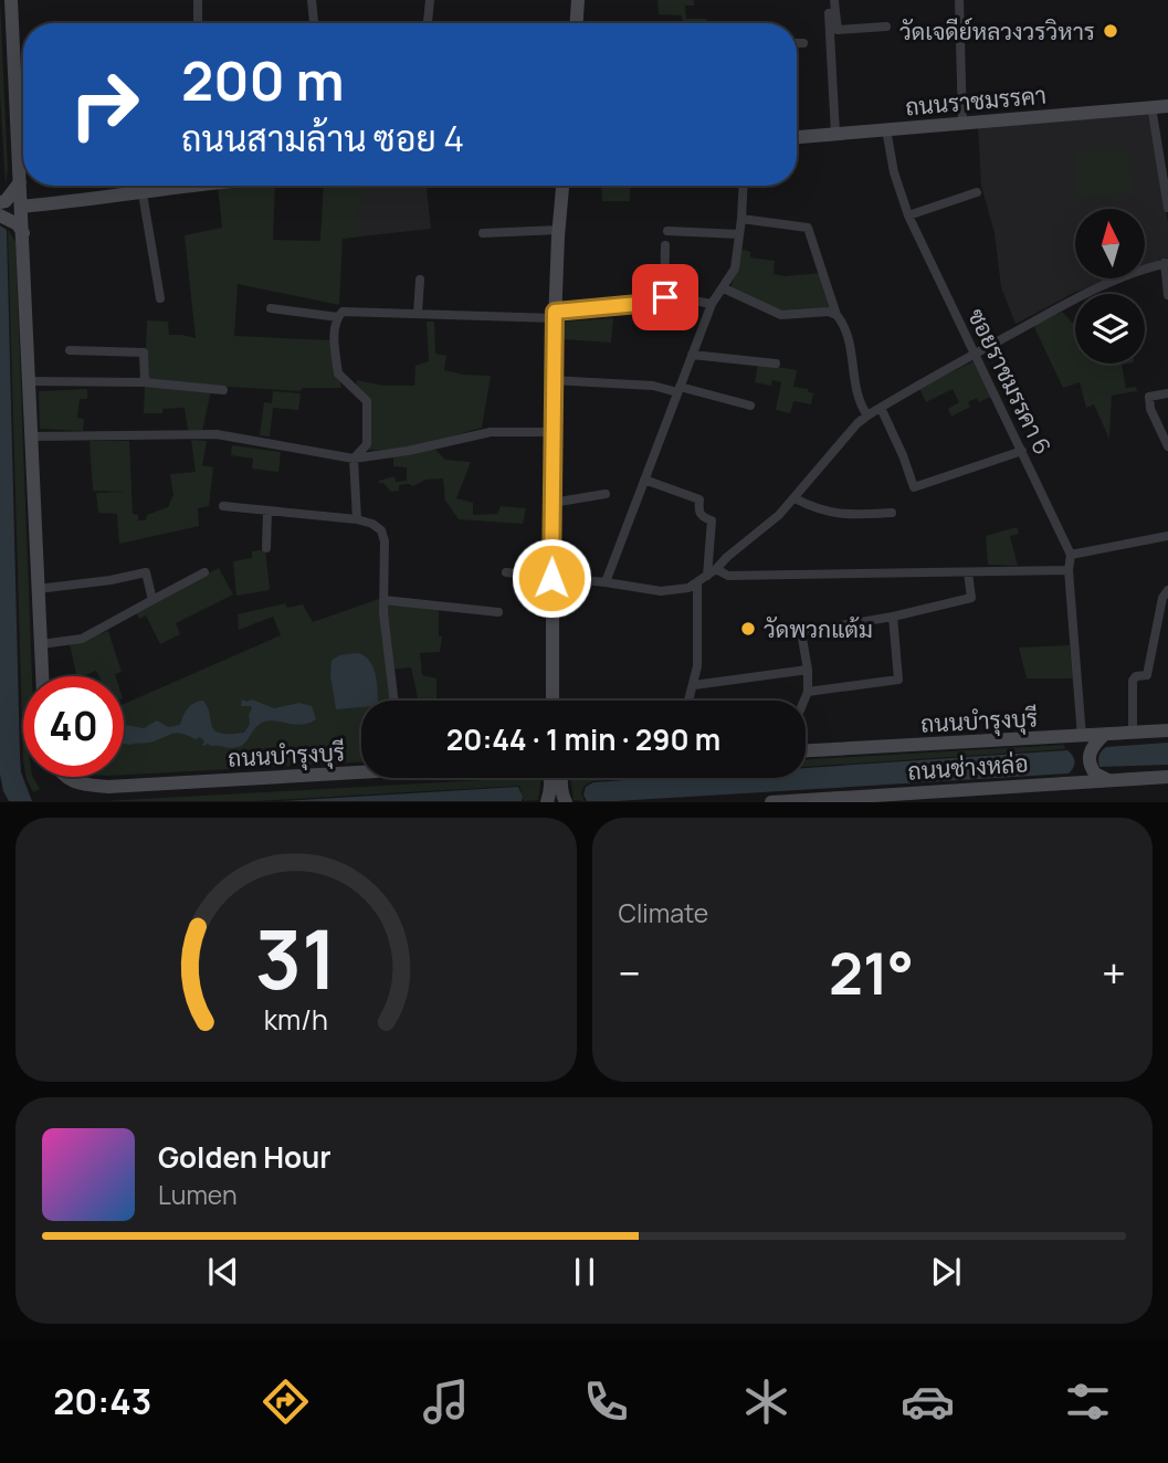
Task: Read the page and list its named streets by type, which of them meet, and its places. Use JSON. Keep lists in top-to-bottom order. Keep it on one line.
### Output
{"streets":{"main road":["ถนนราชมรรคา","ถนนบำรุงบุรี","ถนนช่างหล่อ"],"street":["ซอยราชมรรคา 6"]},"crossings":[["ถนนราชมรรคา","ซอยราชมรรคา 6"]],"places":["วัดเจดีย์หลวงวรวิหาร","วัดพวกแต้ม"],"north":"top","page":{"turn":["200 m","ถนนสามล้าน ซอย 4"],"limit":"40","trip":"20:44 · 1 min · 290 m","tile":"Climate","heat":["−","21°","+"],"song":["Golden Hour","Lumen"],"tabs":"20:43","gauge":["31","km/h"]}}
